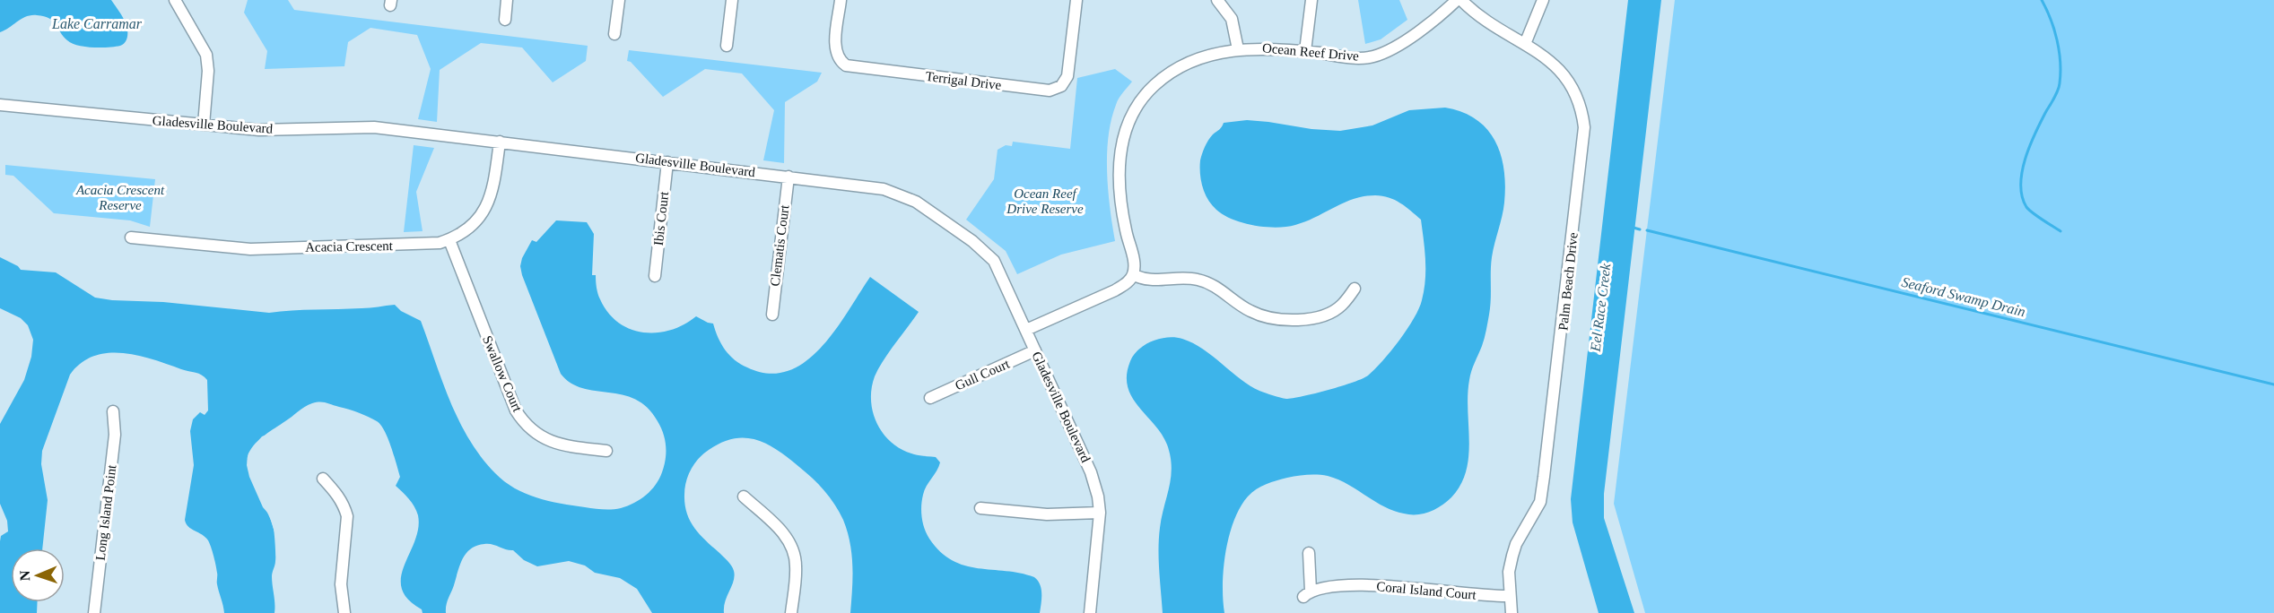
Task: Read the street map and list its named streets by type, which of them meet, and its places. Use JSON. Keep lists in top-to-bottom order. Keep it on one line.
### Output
{"streets":{"street":["Ocean Reef Drive","Terrigal Drive","Gladesville Boulevard","Ibis Court","Clematis Court","Acacia Crescent","Palm Beach Drive","Swallow Court","Gull Court","Long Island Point","Coral Island Court"]},"crossings":[["Ocean Reef Drive","Palm Beach Drive"],["Gladesville Boulevard","Ibis Court"],["Gladesville Boulevard","Clematis Court"],["Gladesville Boulevard","Acacia Crescent"],["Gladesville Boulevard","Gull Court"],["Acacia Crescent","Swallow Court"],["Palm Beach Drive","Coral Island Court"]],"water":["Lake Carramar","Seaford Swamp Drain","Eel Race Creek"],"parks":["Acacia Crescent Reserve","Ocean Reef Drive Reserve"],"north":"left"}
